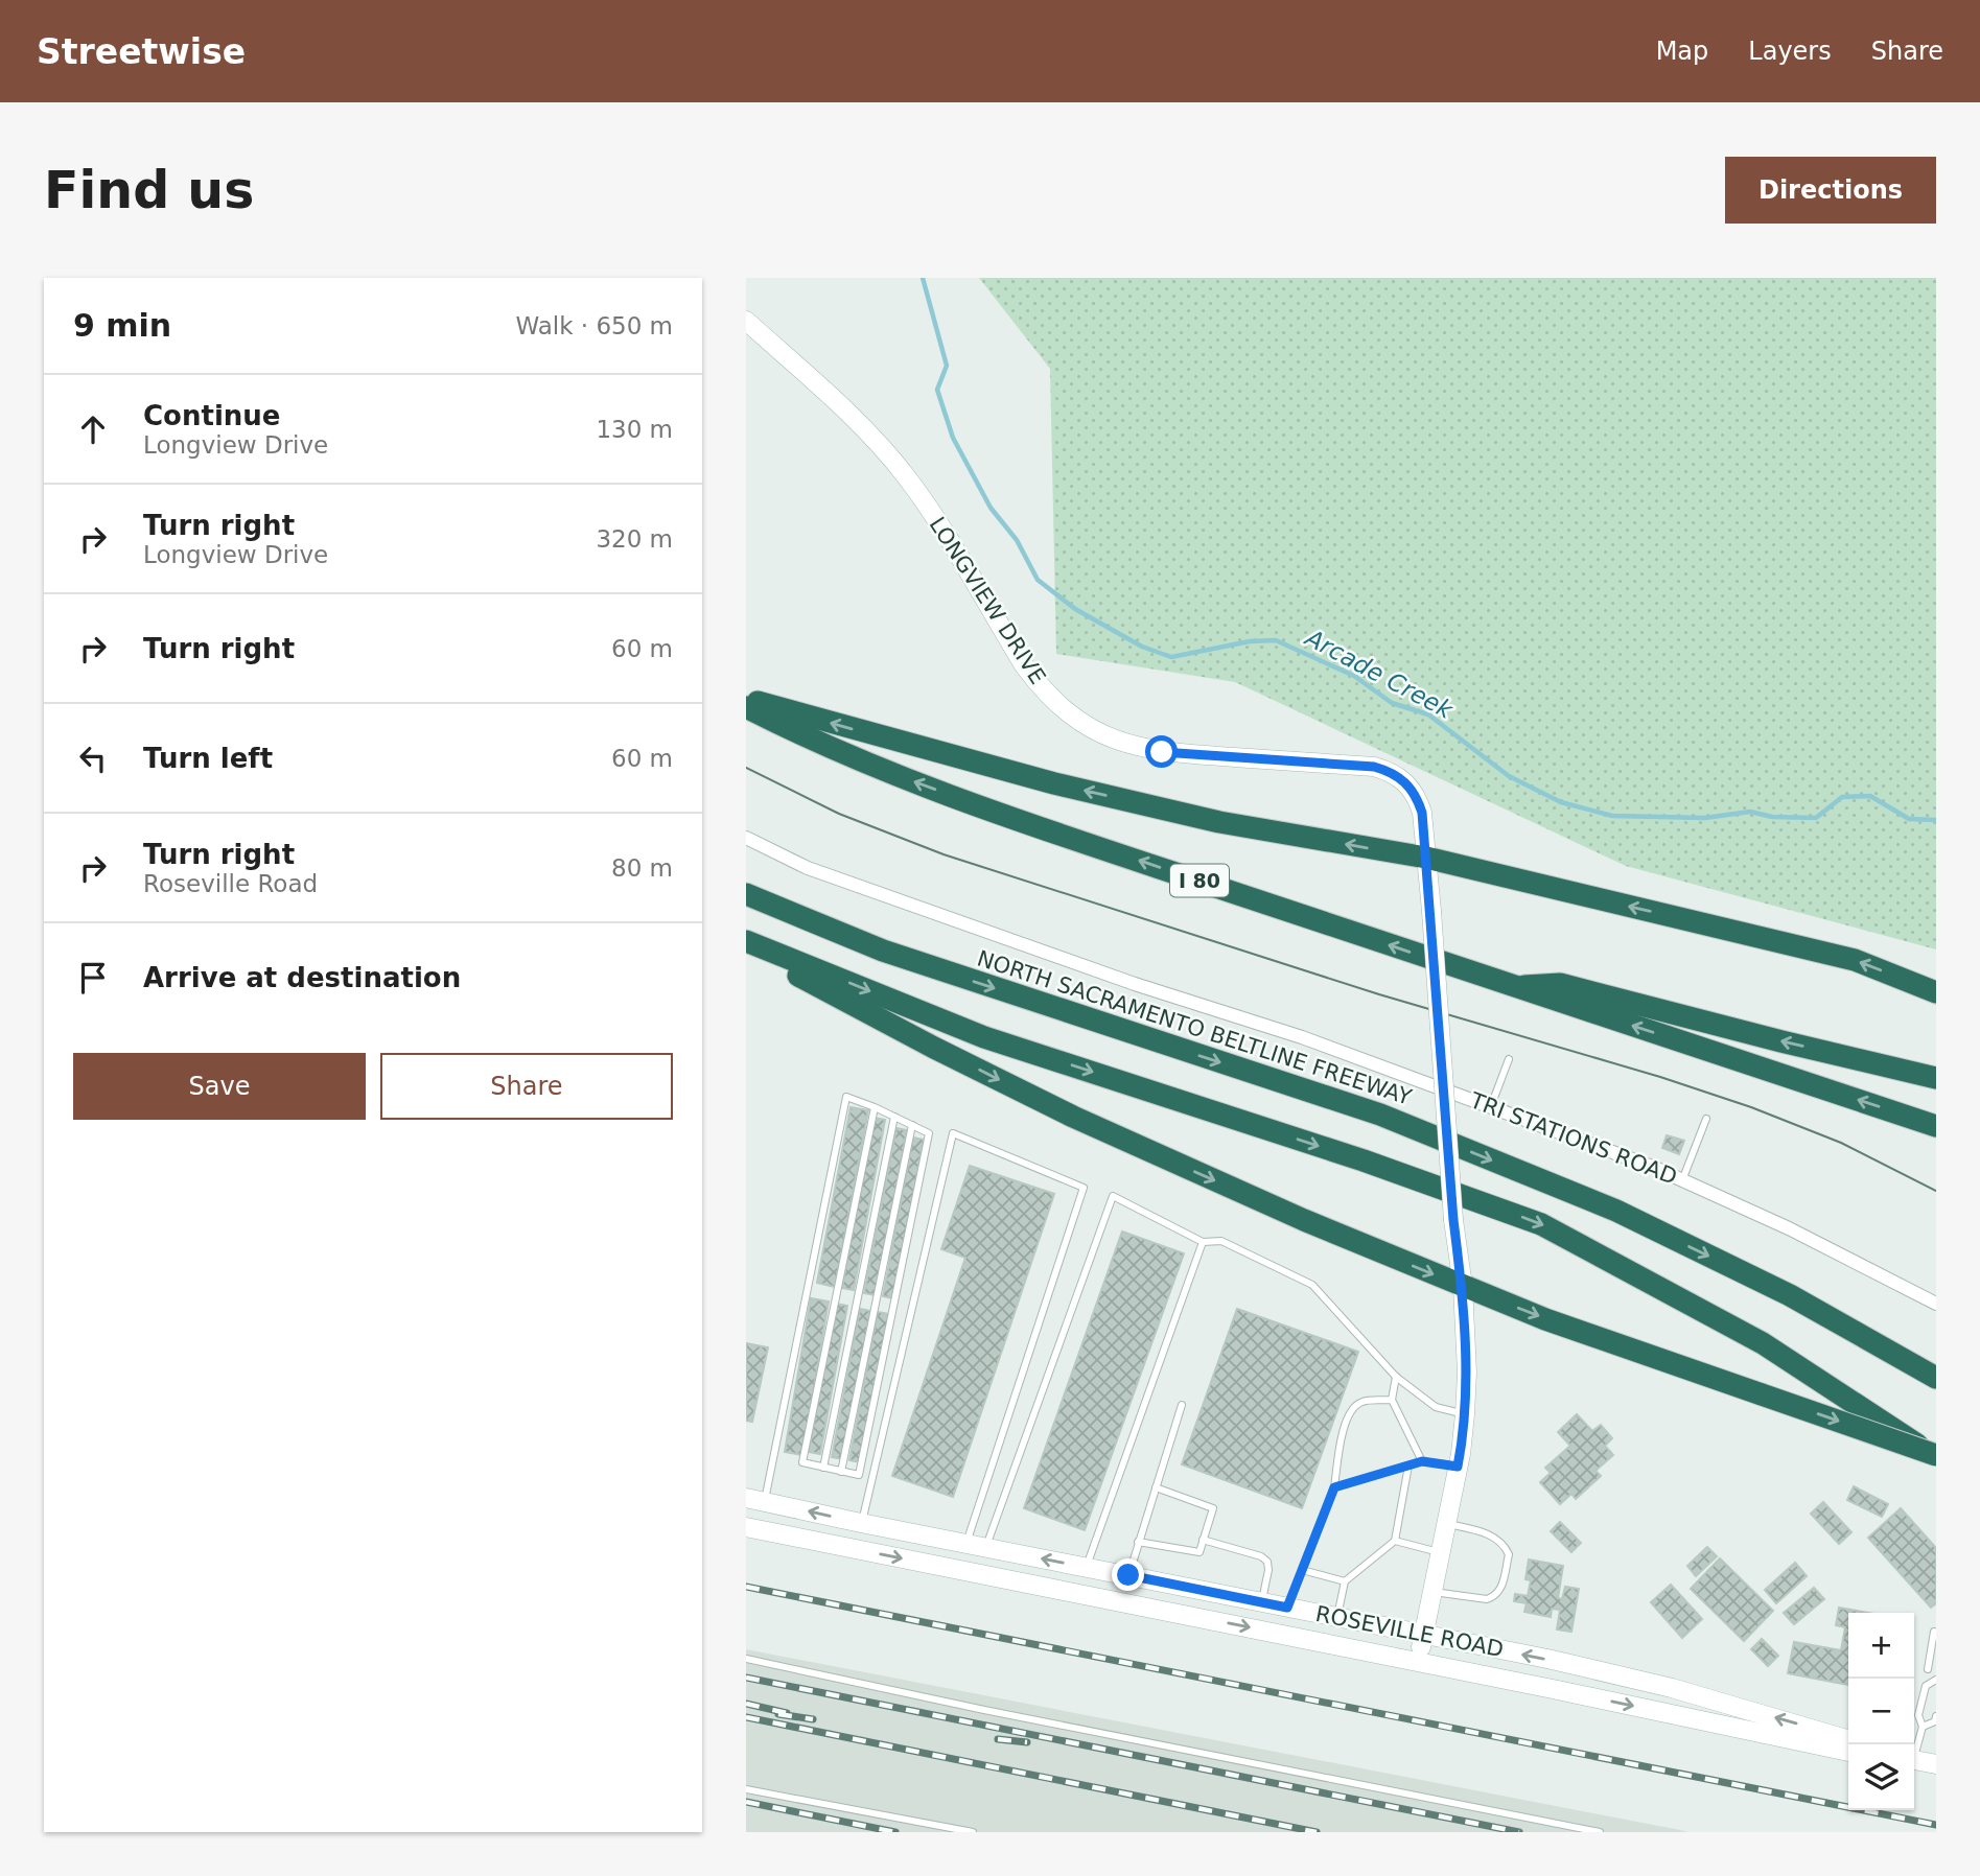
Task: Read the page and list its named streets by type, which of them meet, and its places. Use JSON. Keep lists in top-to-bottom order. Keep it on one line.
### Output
{"streets":{"highway":["I 80","NORTH SACRAMENTO BELTLINE FREEWAY"],"main road":["LONGVIEW DRIVE","ROSEVILLE ROAD"],"street":["TRI STATIONS ROAD"]},"crossings":[["LONGVIEW DRIVE","ROSEVILLE ROAD"]],"water":["Arcade Creek"],"page":{"header":"Streetwise","nav":["Map","Layers","Share"],"buttons":["Directions",["Save","Share"]],"title":"Find us","heading":["9 min","Walk · 650 m"],"list":[["Continue","Longview Drive","130 m"],["Turn right","Longview Drive","320 m"],["Turn right","60 m"],["Turn left","60 m"],["Turn right","Roseville Road","80 m"],"Arrive at destination"],"map_buttons":["+","−"]}}
